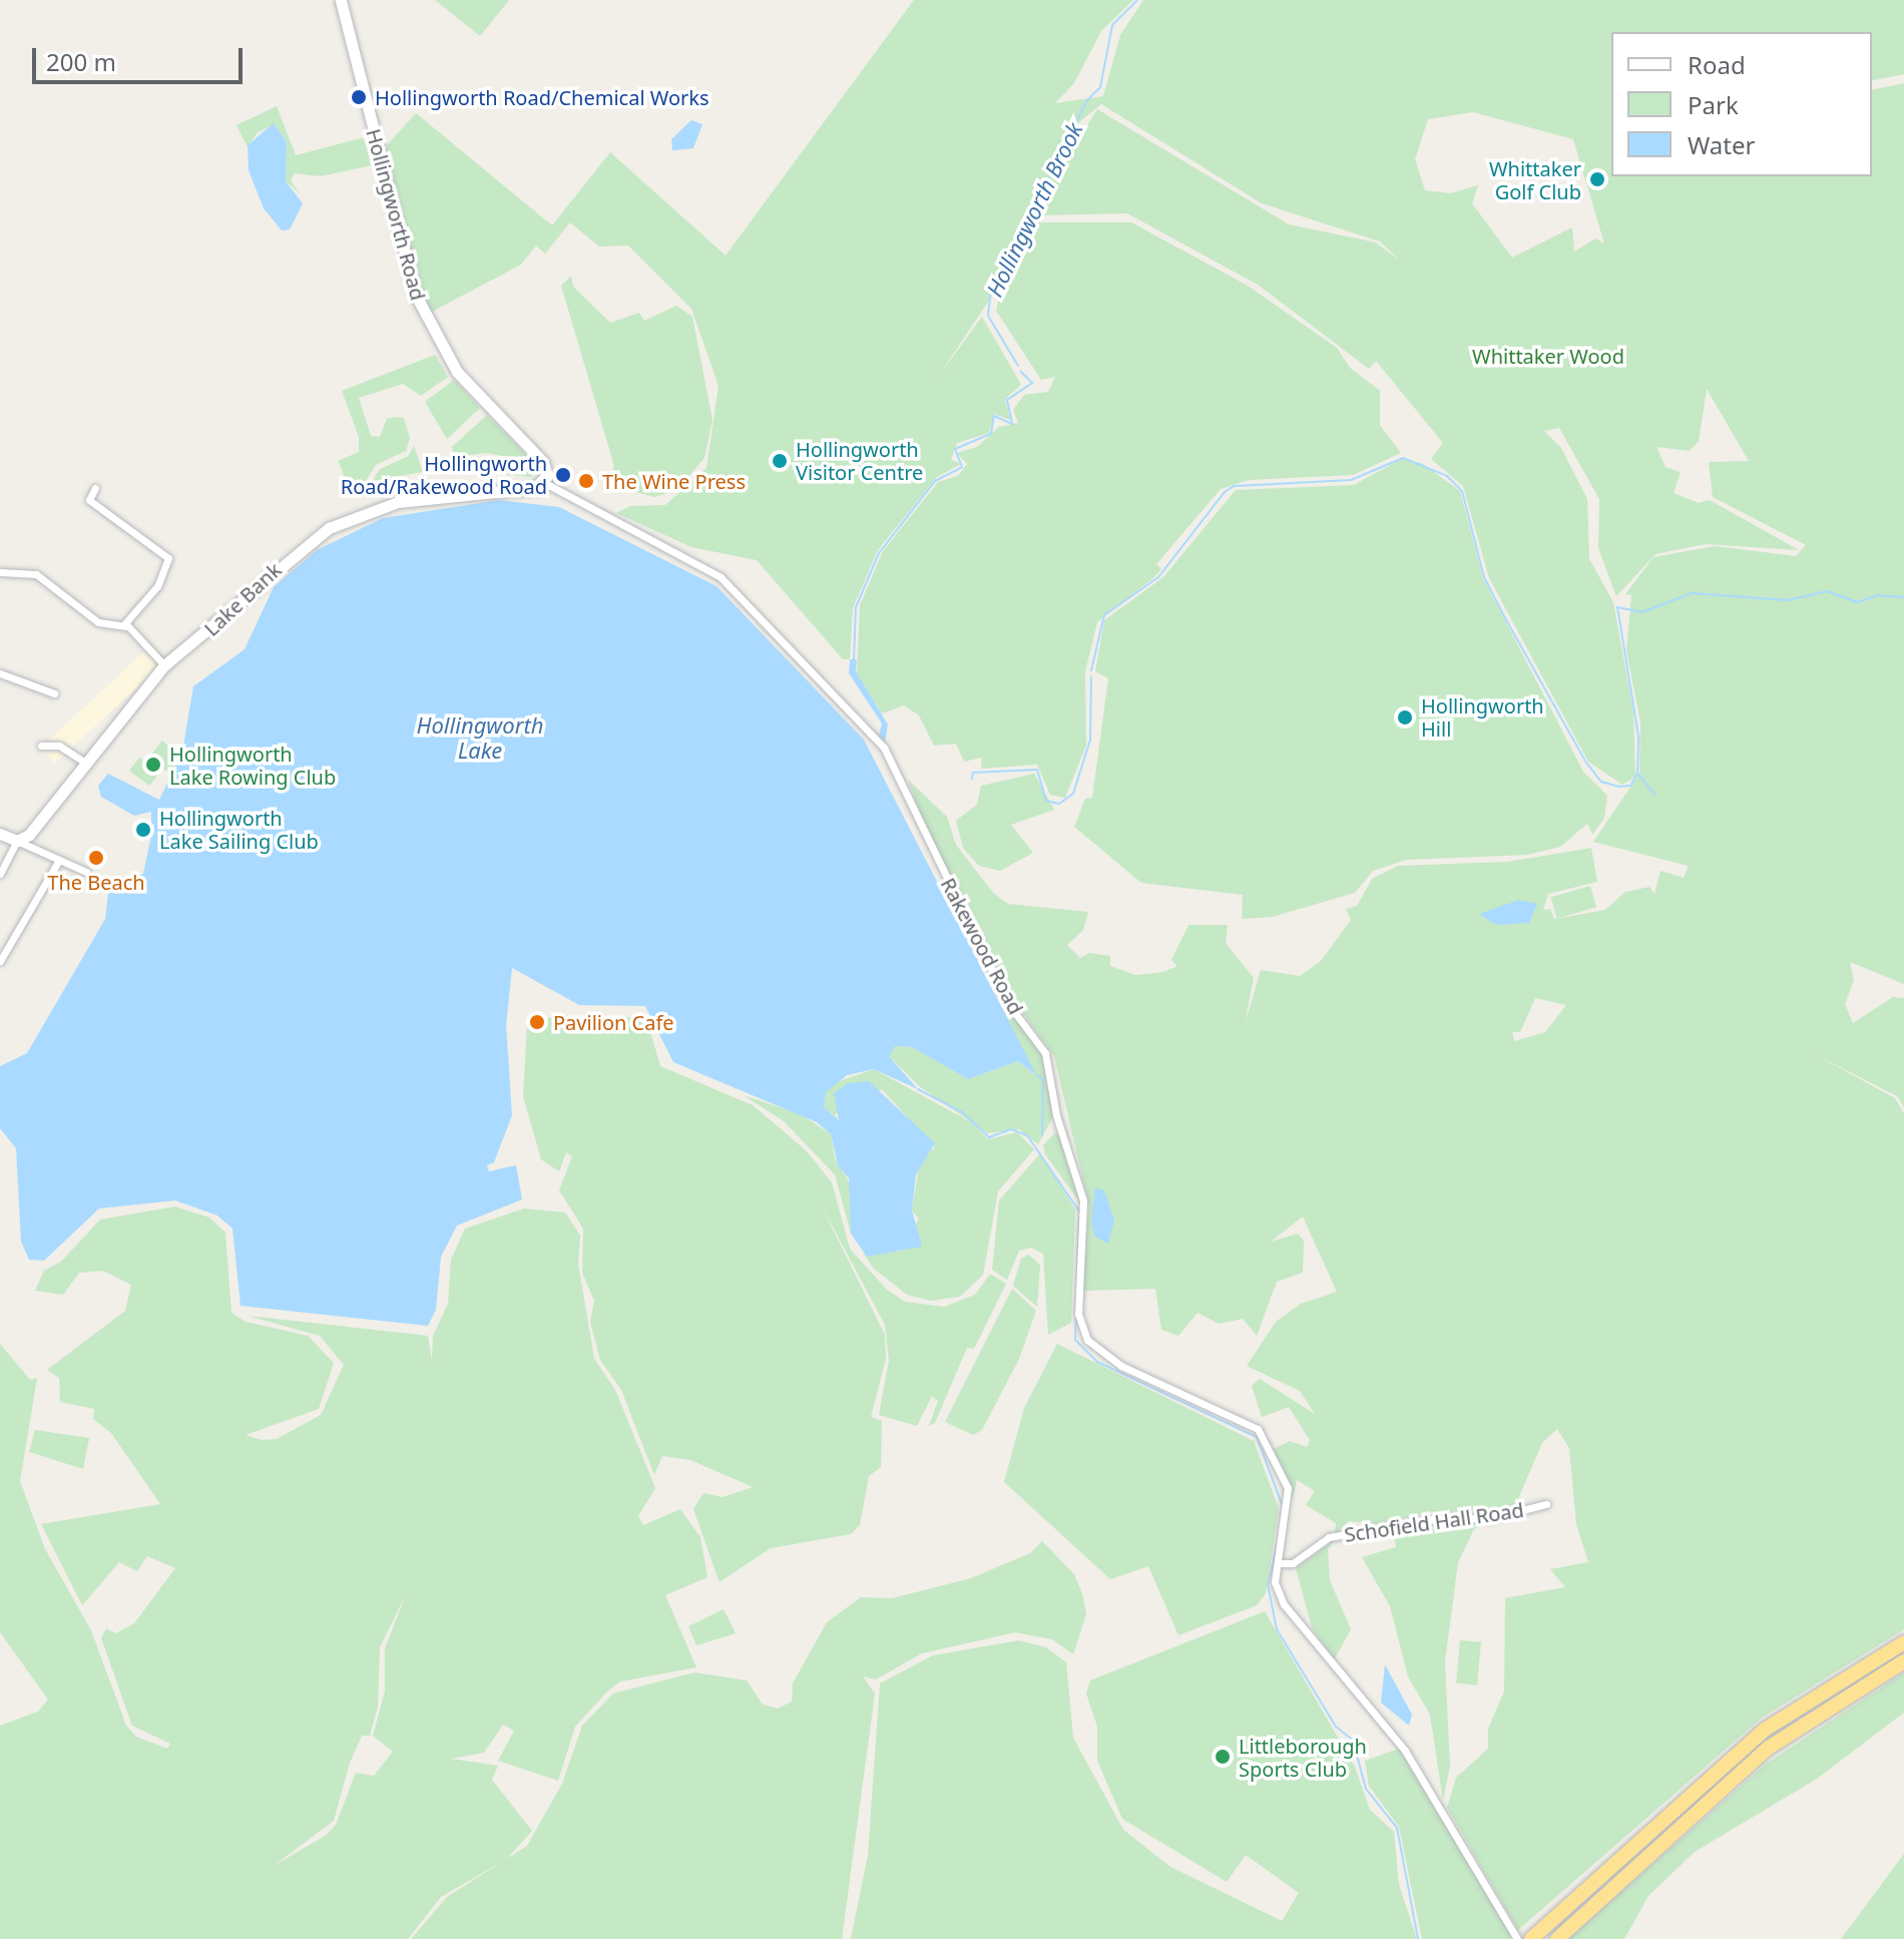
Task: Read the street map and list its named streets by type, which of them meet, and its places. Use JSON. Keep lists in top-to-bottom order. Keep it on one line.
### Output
{"streets":{"main road":["Hollingworth Road","Lake Bank"],"street":["Rakewood Road","Schofield Hall Road"]},"crossings":[["Hollingworth Road","Lake Bank"],["Hollingworth Road","Rakewood Road"],["Lake Bank","Rakewood Road"],["Rakewood Road","Schofield Hall Road"]],"water":["Hollingworth Brook","Hollingworth Lake"],"parks":["Whittaker Wood"],"places":["Hollingworth Road/Chemical Works","Whittaker Golf Club","Hollingworth Visitor Centre","Hollingworth Road/Rakewood Road","The Wine Press","Hollingworth Hill","Hollingworth Lake Rowing Club","Hollingworth Lake Sailing Club","The Beach","Pavilion Cafe","Littleborough Sports Club"],"legend":["Road","Park","Water"],"scale_bar":"200 m"}
